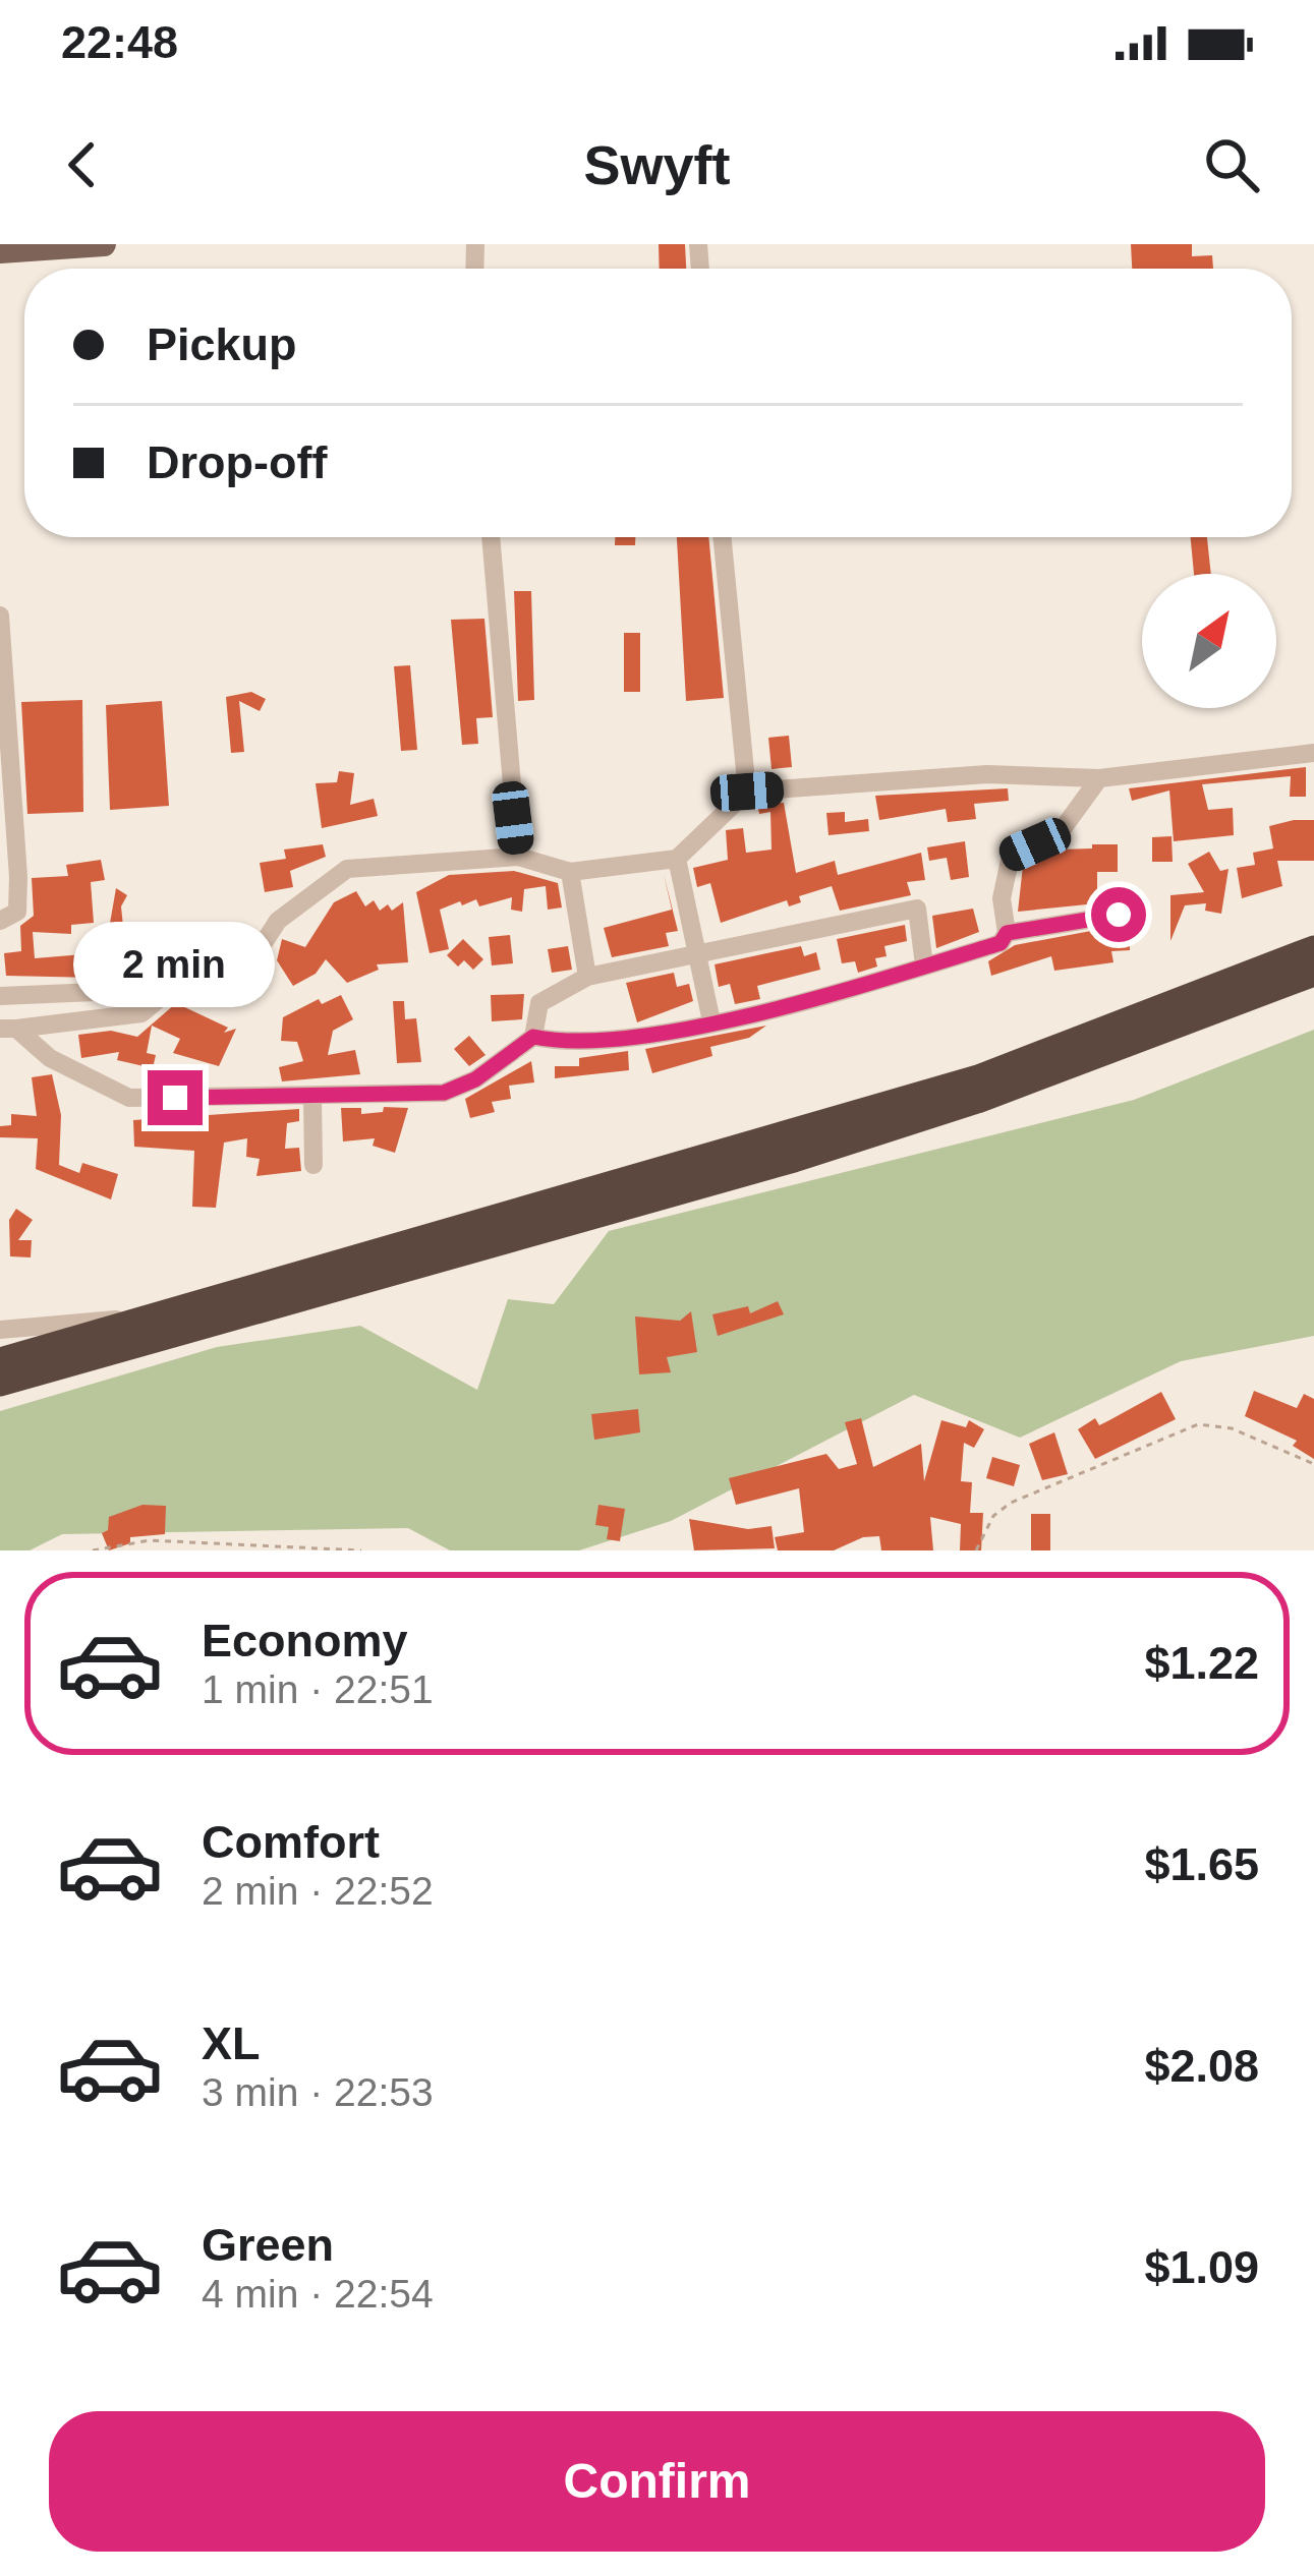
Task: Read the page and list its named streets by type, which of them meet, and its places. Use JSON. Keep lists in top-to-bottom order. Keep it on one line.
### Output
{"north":"top right","page":{"status":"22:48","header":"Swyft","banner":["Pickup","Drop-off"],"bubble":"2 min","list":[{"name":"Economy","note":"1 min · 22:51","value":"$1.22"},{"name":"Comfort","note":"2 min · 22:52","value":"$1.65"},{"name":"XL","note":"3 min · 22:53","value":"$2.08"},{"name":"Green","note":"4 min · 22:54","value":"$1.09"}],"buttons":"Confirm"}}
